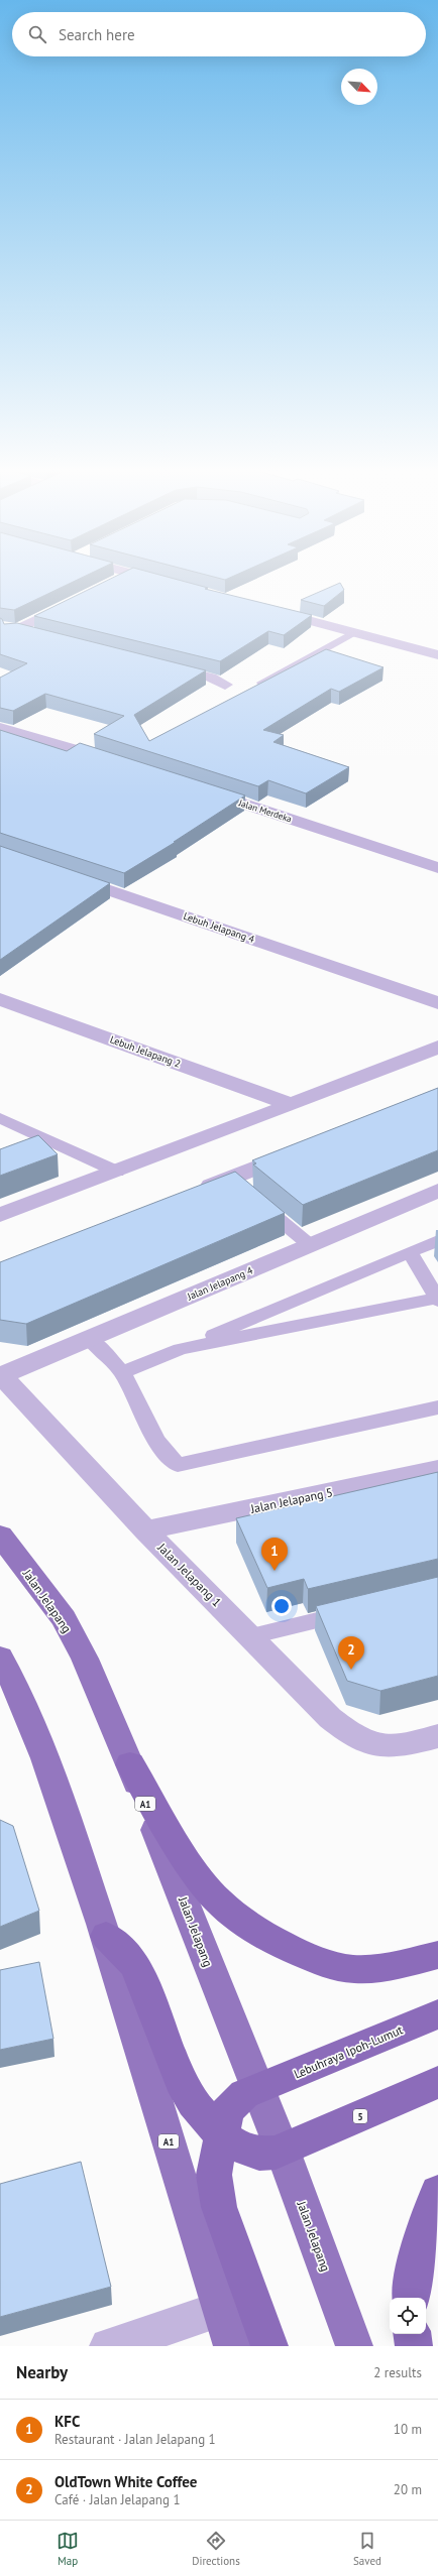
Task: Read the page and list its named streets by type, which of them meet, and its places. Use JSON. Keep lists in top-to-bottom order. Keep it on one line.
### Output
{"streets":{"highway":["Lebuhraya Ipoh-Lumut","5"],"main road":["Jalan Jelapang","A1"],"street":["Jalan Merdeka","Lebuh Jelapang 4","Lebuh Jelapang 2","Jalan Jelapang 4","Jalan Jelapang 5","Jalan Jelapang 1"]},"crossings":[["Jalan Jelapang 4","Jalan Jelapang 1"],["Jalan Jelapang 5","Jalan Jelapang 1"],["Jalan Jelapang","Lebuhraya Ipoh-Lumut"],["Jalan Jelapang","5"],["Lebuhraya Ipoh-Lumut","5"]],"north":"bottom right","page":{"search":"Search here","pins":["1","2"],"heading":["Nearby","2 results"],"list":[{"mark":"1","name":"KFC","note":"Restaurant · Jalan Jelapang 1","value":"10 m"},{"mark":"2","name":"OldTown White Coffee","note":"Café · Jalan Jelapang 1","value":"20 m"}],"nav":["Map","Directions","Saved"]}}
